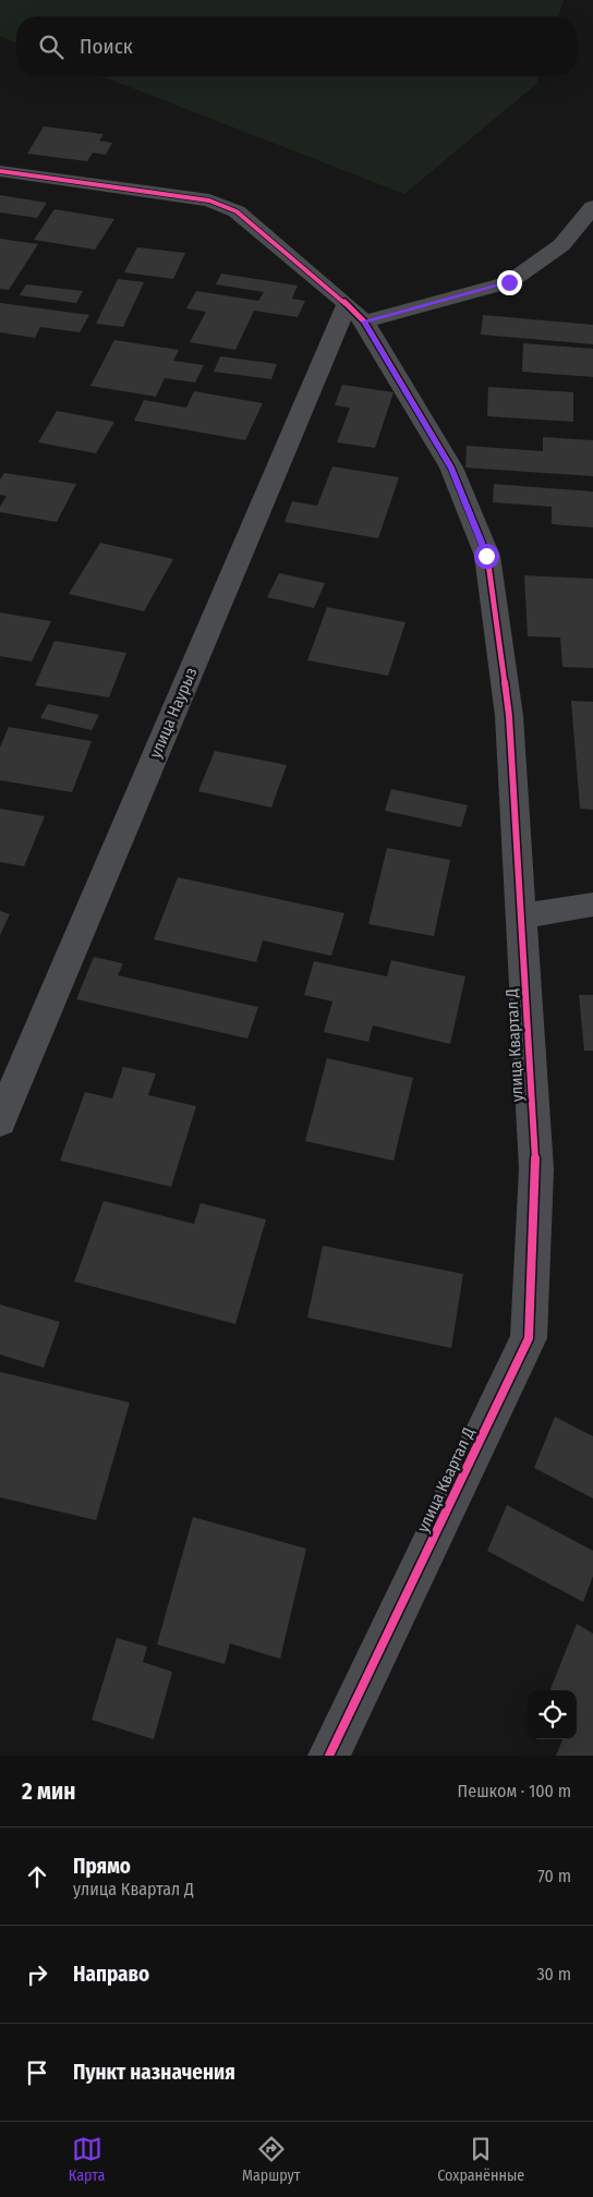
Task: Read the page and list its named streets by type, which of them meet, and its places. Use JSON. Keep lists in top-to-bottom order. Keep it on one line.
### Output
{"streets":{"street":["улица Наурыз","улица Квартал Д"]},"crossings":[["улица Наурыз","улица Квартал Д"]],"page":{"search":"Поиск","heading":["2 мин","Пешком · 100 m"],"list":[["Прямо","улица Квартал Д","70 m"],["Направо","30 m"],"Пункт назначения"],"nav":["Карта","Маршрут","Сохранённые"]}}
